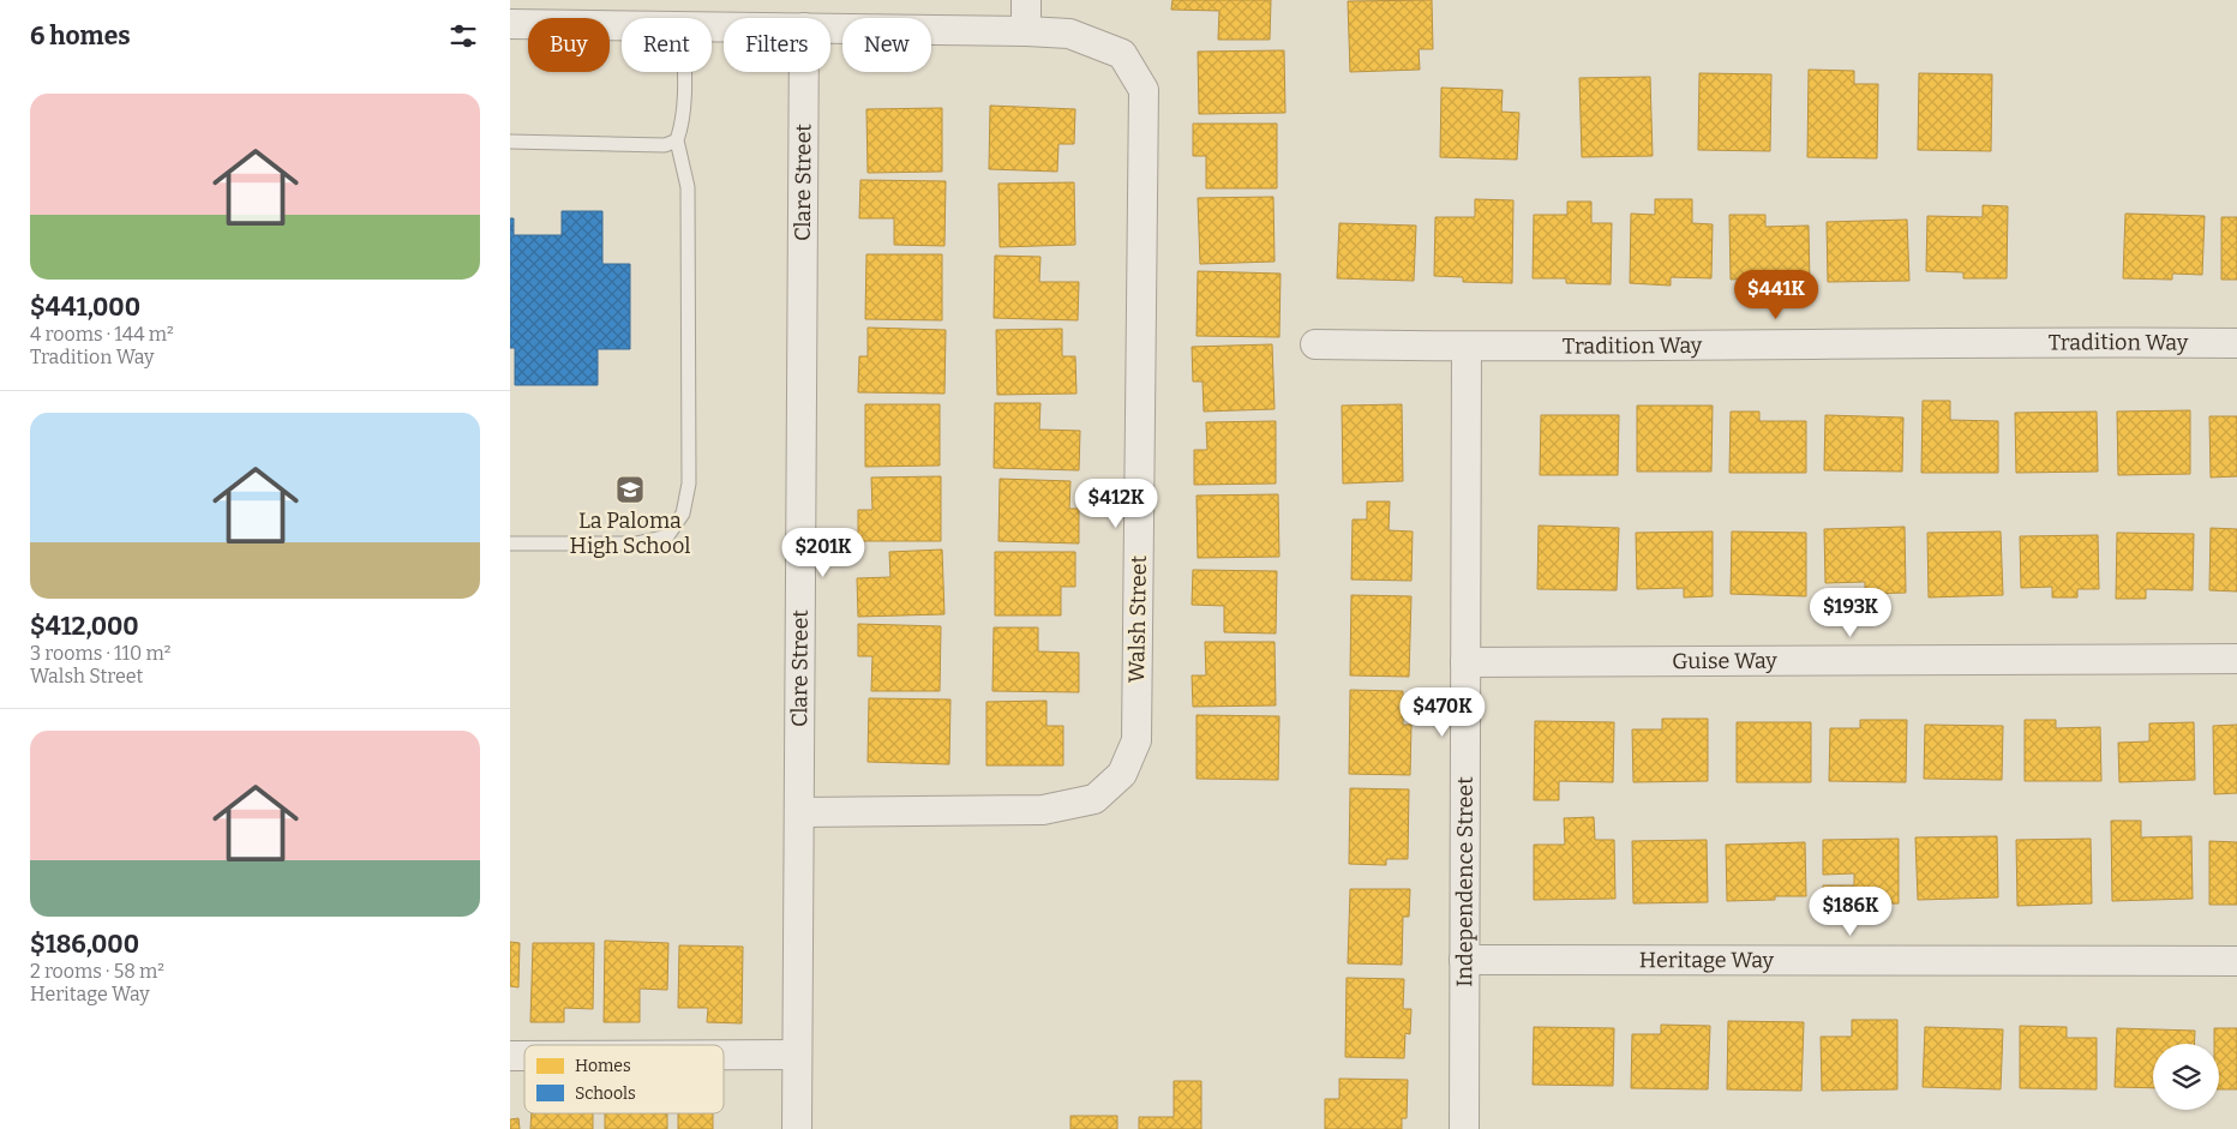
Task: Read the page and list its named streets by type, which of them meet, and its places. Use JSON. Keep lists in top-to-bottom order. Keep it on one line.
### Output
{"streets":{"street":["Clare Street","Tradition Way","Walsh Street","Guise Way","Independence Street","Heritage Way"]},"crossings":[["Clare Street","Walsh Street"],["Tradition Way","Independence Street"],["Guise Way","Independence Street"],["Independence Street","Heritage Way"]],"places":{"school or university":["La Paloma High School"]},"legend":["Homes","Schools"],"page":{"heading":"6 homes","chip":["Buy","Rent","Filters","New"],"list":[{"name":"$441,000","note":"4 rooms · 144 m² · Tradition Way"},{"name":"$412,000","note":"3 rooms · 110 m² · Walsh Street"},{"name":"$186,000","note":"2 rooms · 58 m² · Heritage Way"}],"price":["$441K","$412K","$201K","$193K","$470K","$186K"]}}
